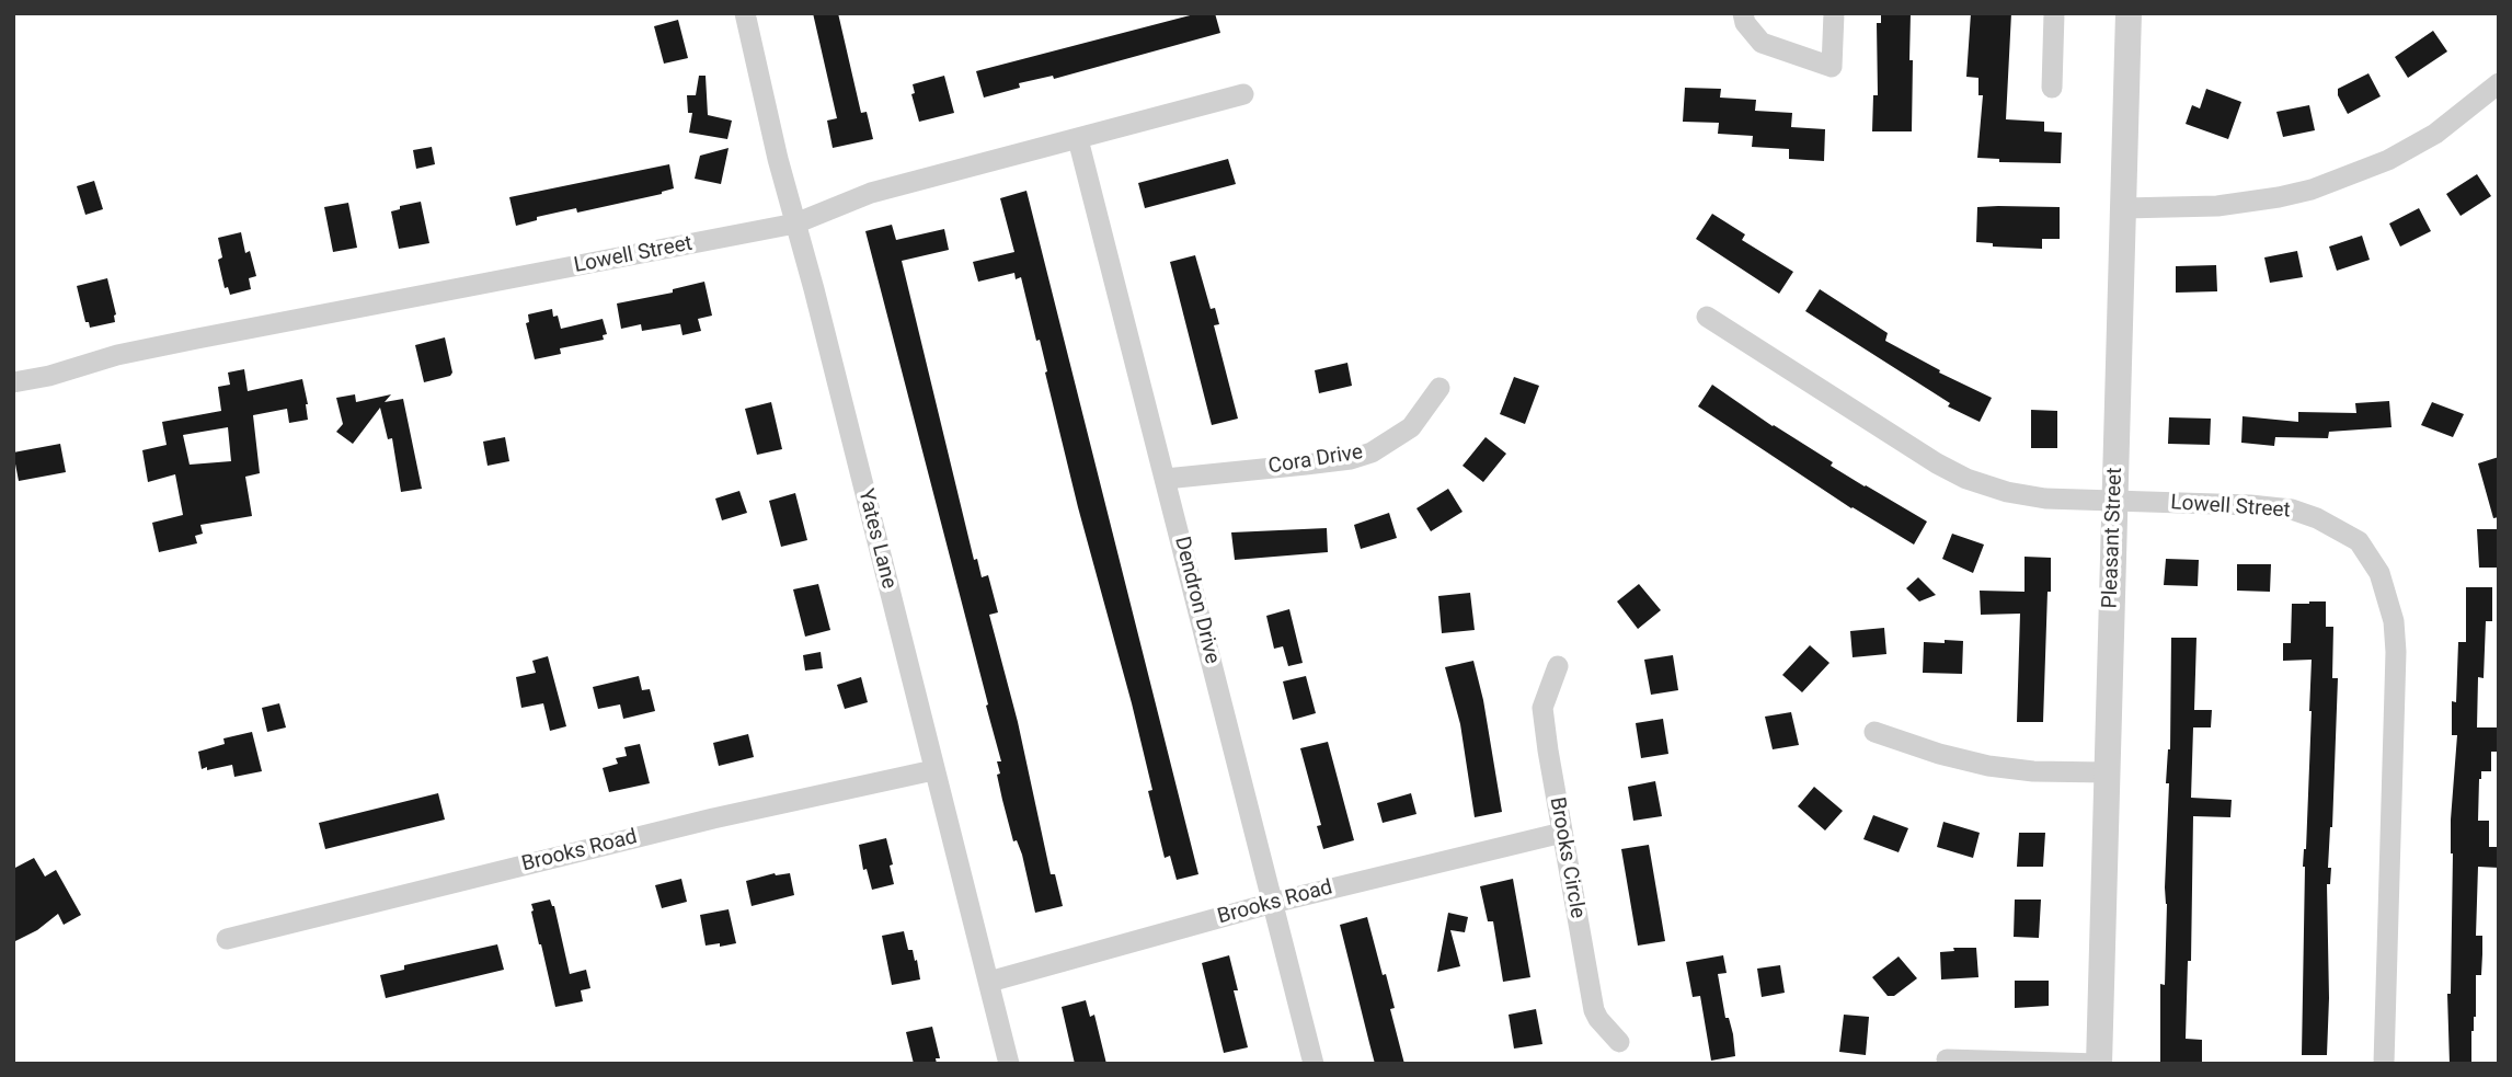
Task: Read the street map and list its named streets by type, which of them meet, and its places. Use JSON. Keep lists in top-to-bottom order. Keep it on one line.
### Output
{"streets":{"street":["Lowell Street","Cora Drive","Pleasant Street","Yates Lane","Dendron Drive","Brooks Road","Brooks Circle"]},"crossings":[["Lowell Street","Pleasant Street"],["Lowell Street","Yates Lane"],["Lowell Street","Dendron Drive"],["Cora Drive","Dendron Drive"],["Yates Lane","Brooks Road"],["Dendron Drive","Brooks Road"],["Brooks Road","Brooks Circle"]]}
